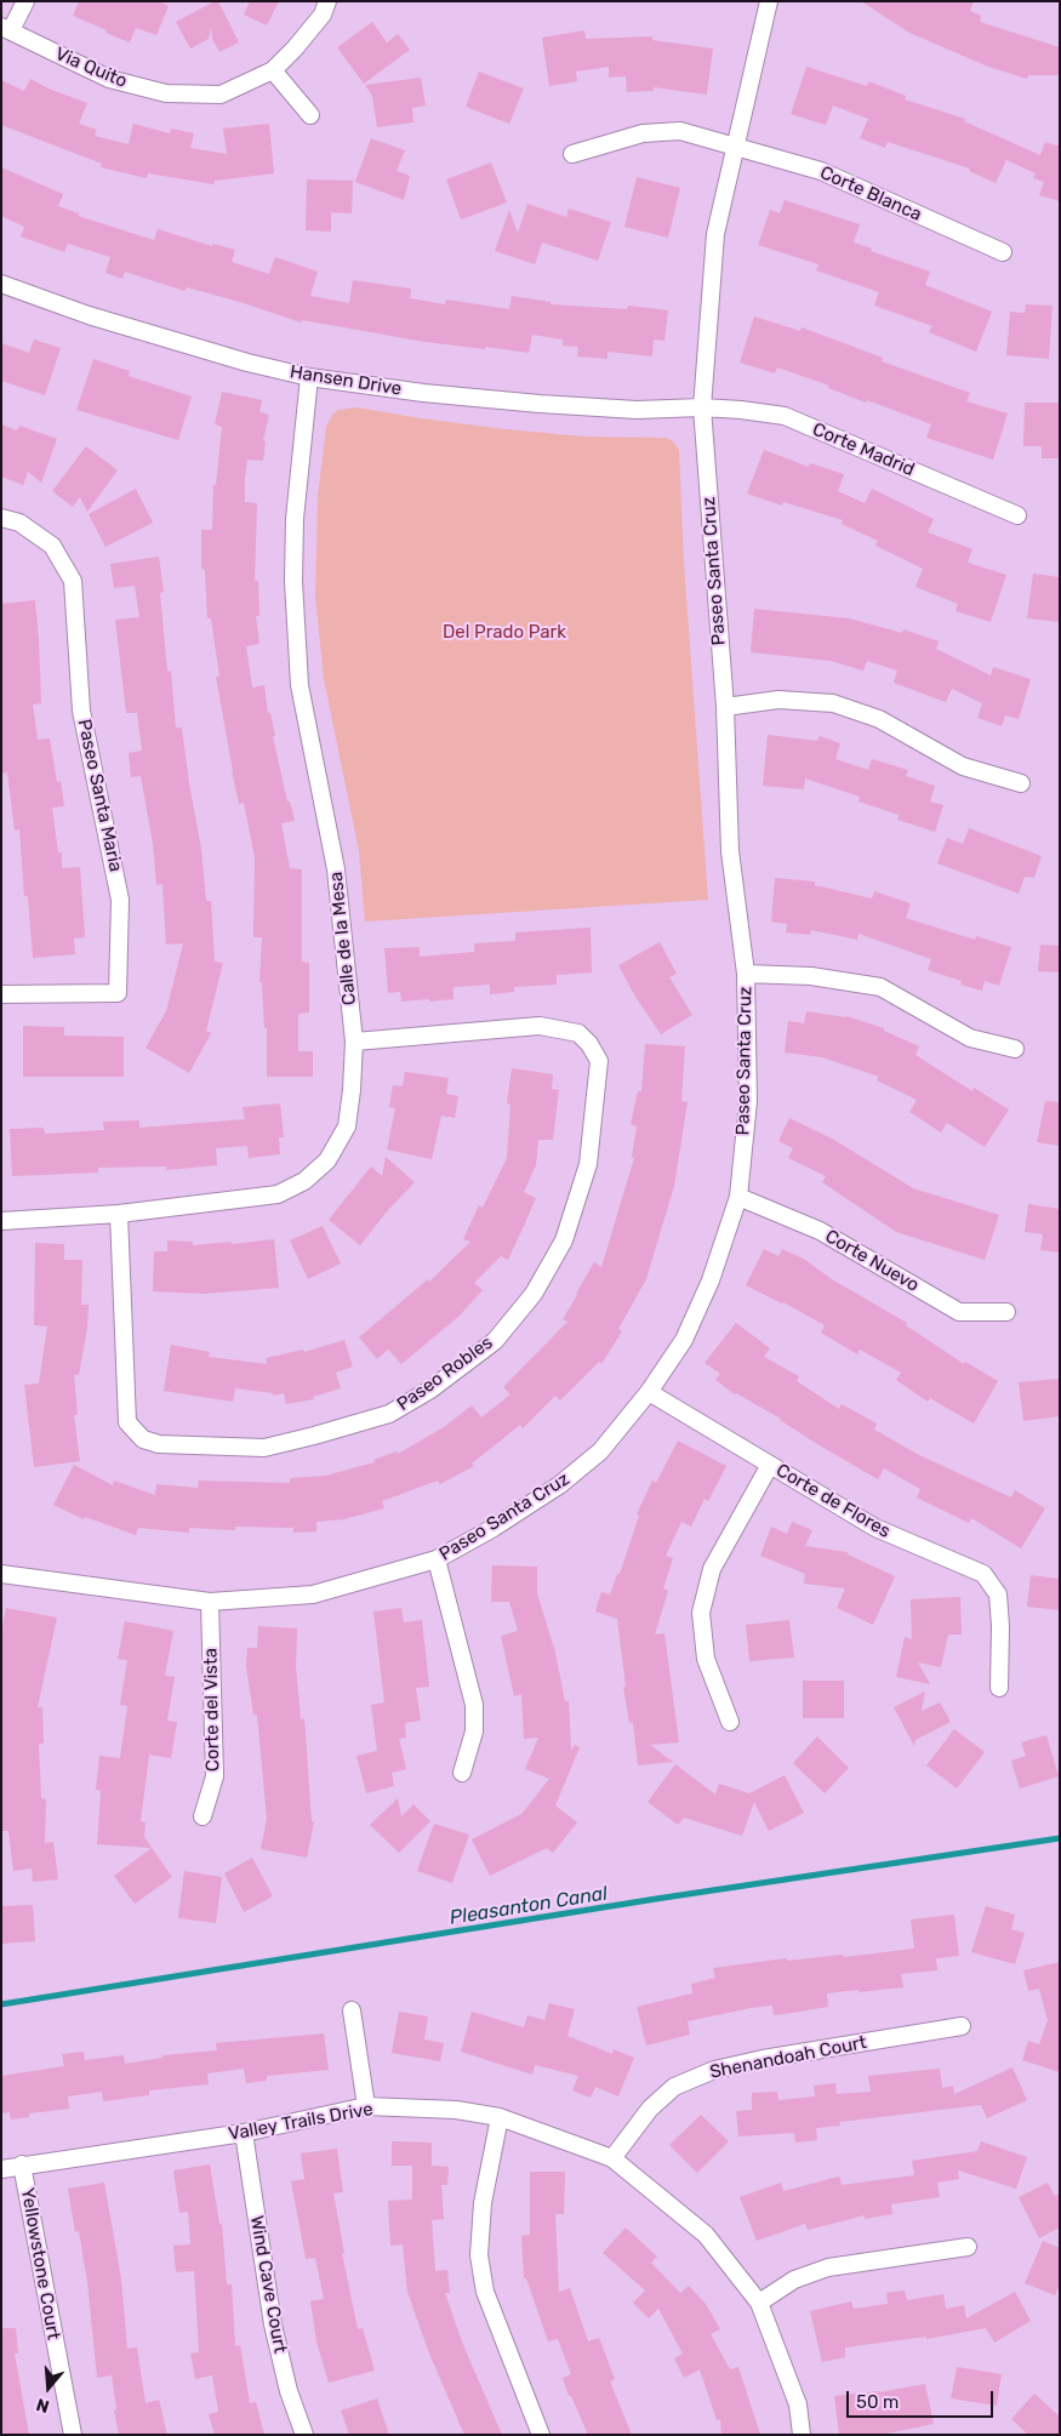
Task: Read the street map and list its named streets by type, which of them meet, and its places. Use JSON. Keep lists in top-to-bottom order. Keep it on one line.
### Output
{"streets":{"street":["Via Quito","Corte Blanca","Hansen Drive","Corte Madrid","Paseo Santa Cruz","Paseo Santa Maria","Calle de la Mesa","Corte Nuevo","Paseo Robles","Corte de Flores","Corte del Vista","Shenandoah Court","Valley Trails Drive","Yellowstone Court","Wind Cave Court"]},"crossings":[["Corte Blanca","Paseo Santa Cruz"],["Hansen Drive","Corte Madrid"],["Hansen Drive","Paseo Santa Cruz"],["Hansen Drive","Calle de la Mesa"],["Corte Madrid","Paseo Santa Cruz"],["Paseo Santa Cruz","Corte Nuevo"],["Paseo Santa Cruz","Corte de Flores"],["Paseo Santa Cruz","Corte del Vista"],["Calle de la Mesa","Paseo Robles"],["Shenandoah Court","Valley Trails Drive"],["Valley Trails Drive","Yellowstone Court"],["Valley Trails Drive","Wind Cave Court"]],"water":["Pleasanton Canal"],"parks":["Del Prado Park"],"scale_bar":"50 m","north":"bottom"}
